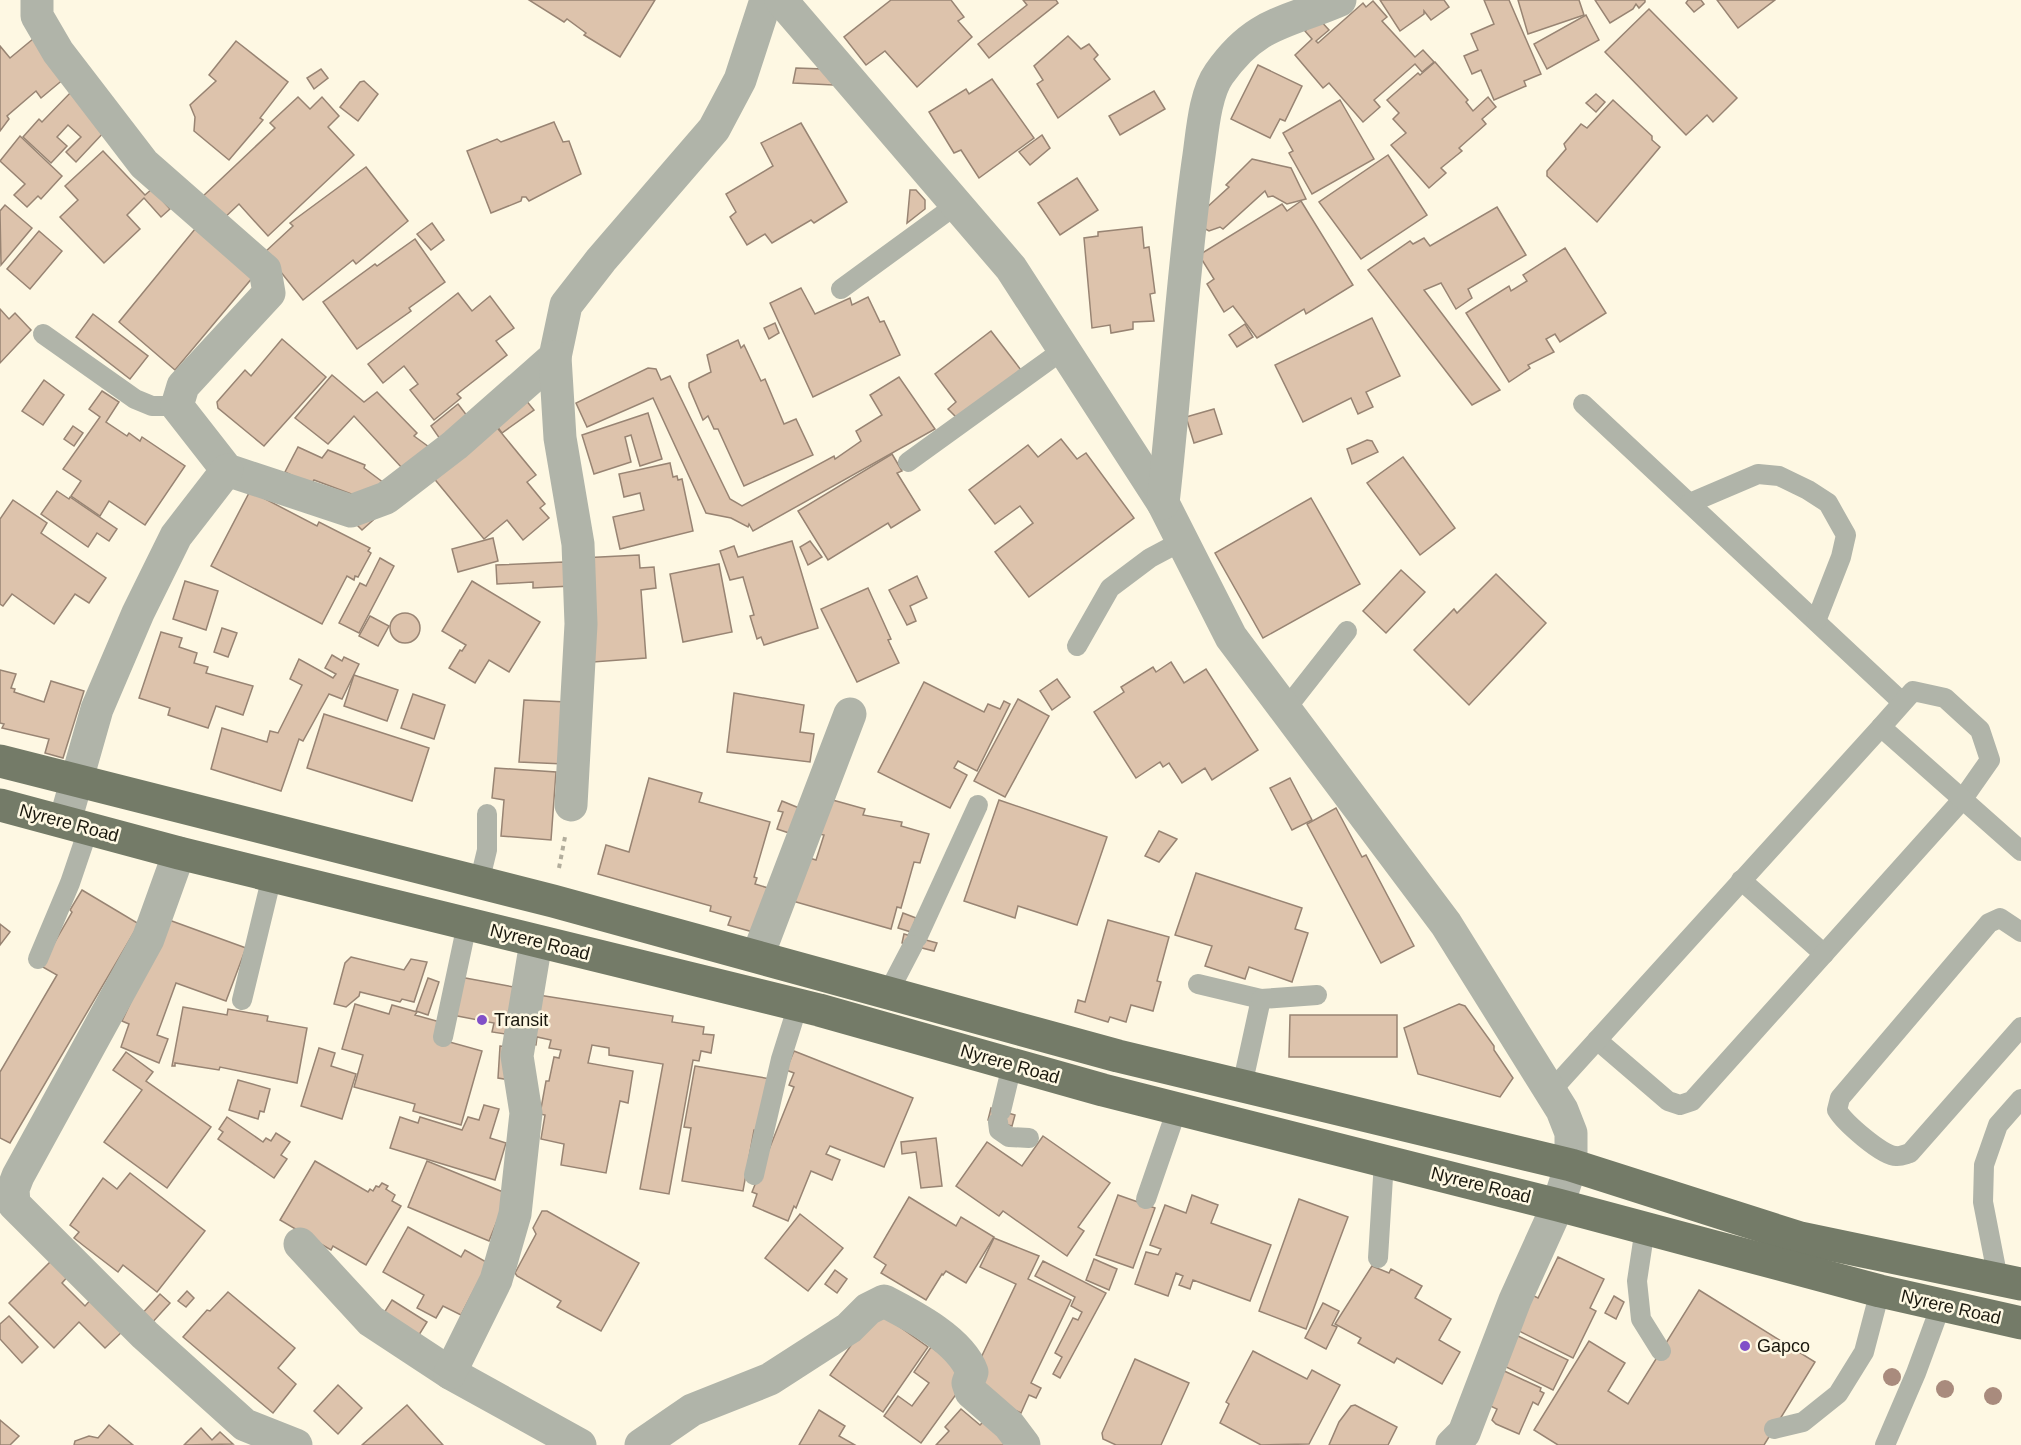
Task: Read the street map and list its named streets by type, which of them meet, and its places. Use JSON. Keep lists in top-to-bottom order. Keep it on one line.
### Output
{"streets":{"main road":["Nyrere Road"]},"places":["Transit","Gapco"]}
